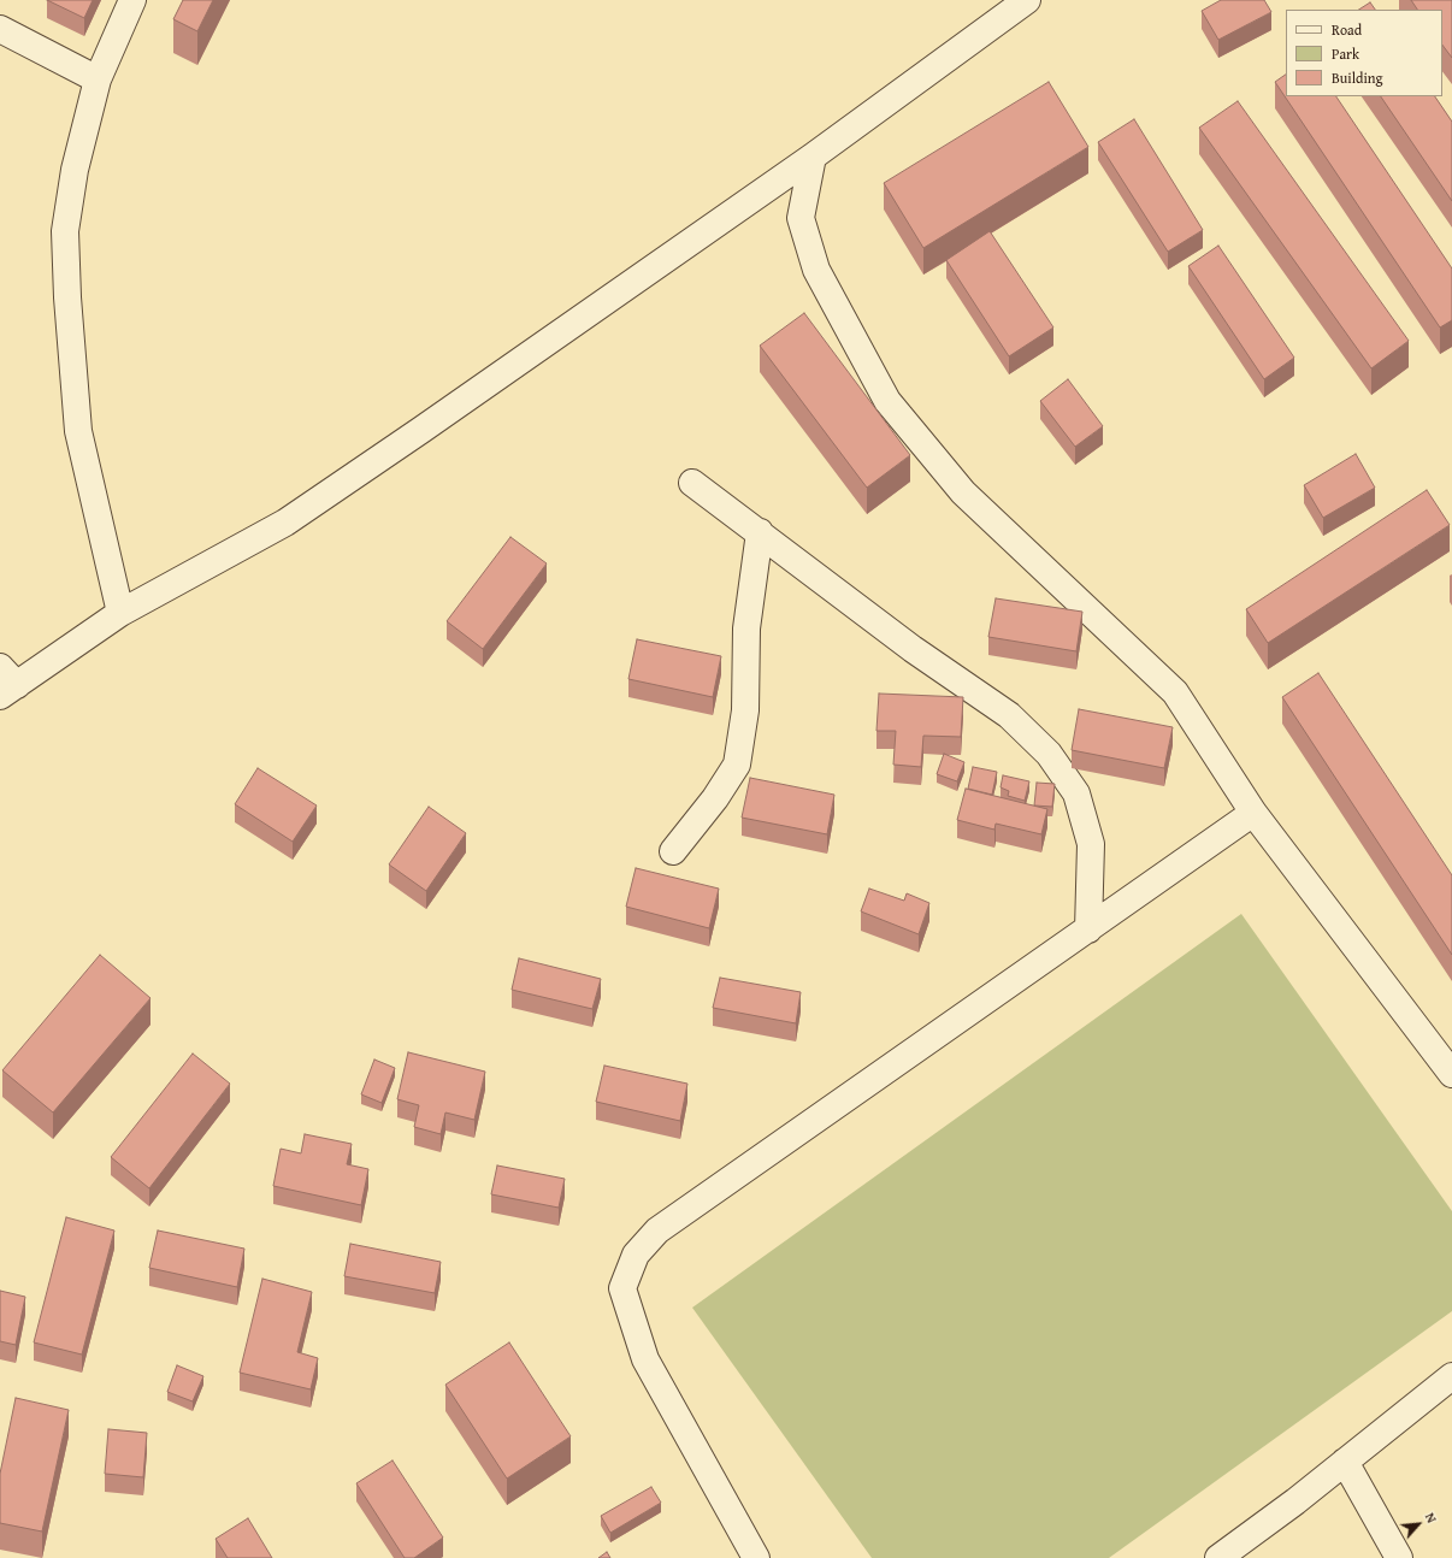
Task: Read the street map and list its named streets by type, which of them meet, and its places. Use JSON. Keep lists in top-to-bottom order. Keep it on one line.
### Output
{"legend":["Road","Park","Building"],"north":"top right"}
